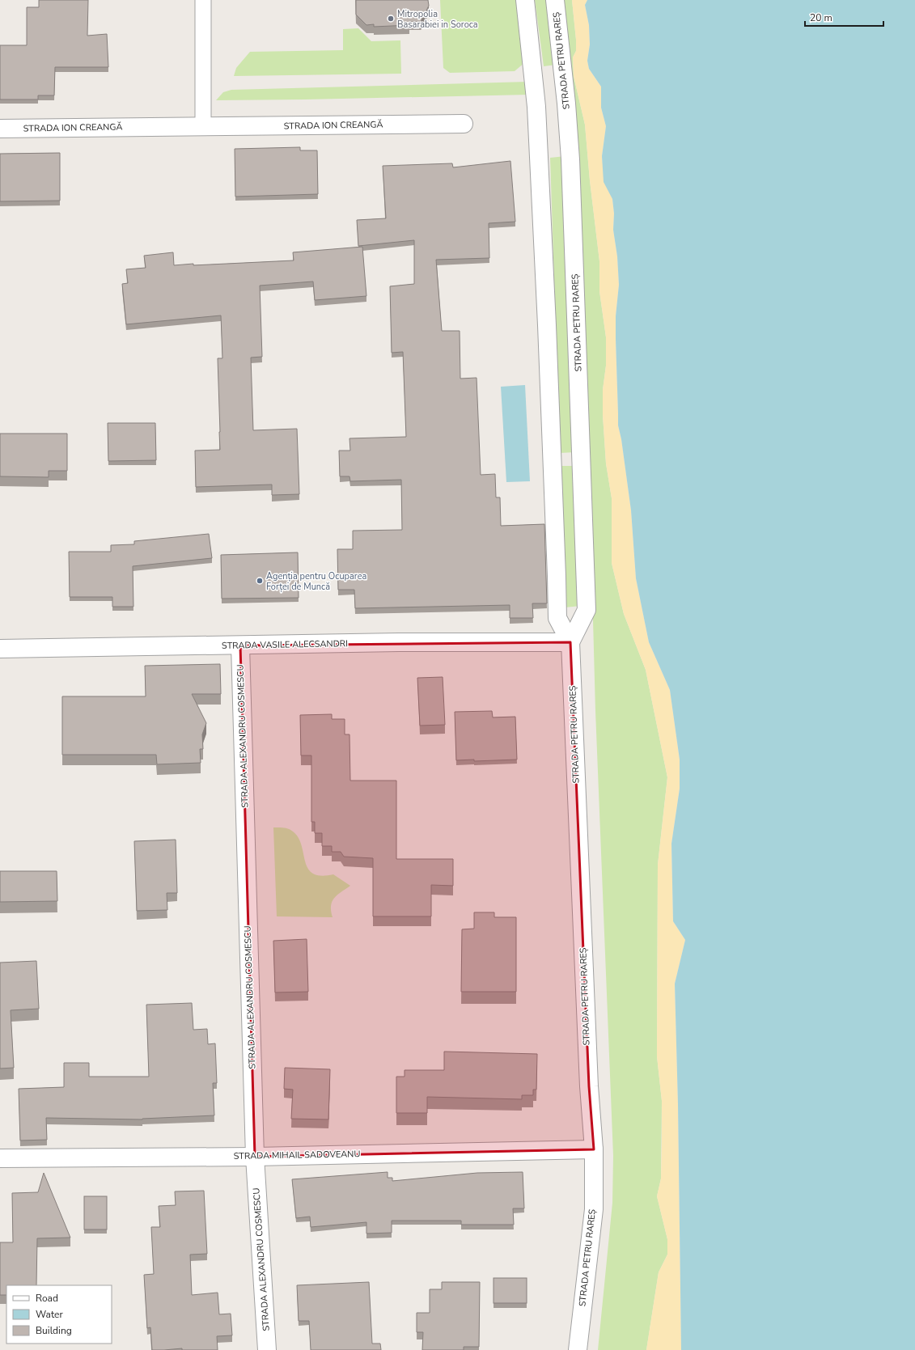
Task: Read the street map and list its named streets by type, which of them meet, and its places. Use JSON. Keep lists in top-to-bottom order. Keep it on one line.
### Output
{"streets":{"street":["STRADA PETRU RAREȘ","STRADA ION CREANGĂ","STRADA VASILE ALECSANDRI","STRADA ALEXANDRU COSMESCU","STRADA MIHAIL SADOVEANU"]},"crossings":[["STRADA PETRU RAREȘ","STRADA VASILE ALECSANDRI"],["STRADA PETRU RAREȘ","STRADA MIHAIL SADOVEANU"],["STRADA VASILE ALECSANDRI","STRADA ALEXANDRU COSMESCU"],["STRADA ALEXANDRU COSMESCU","STRADA MIHAIL SADOVEANU"]],"places":["Mitropolia Basarabiei in Soroca","Agenția pentru Ocuparea Forței de Muncă"],"legend":["Road","Water","Building"],"scale_bar":"20 m"}
